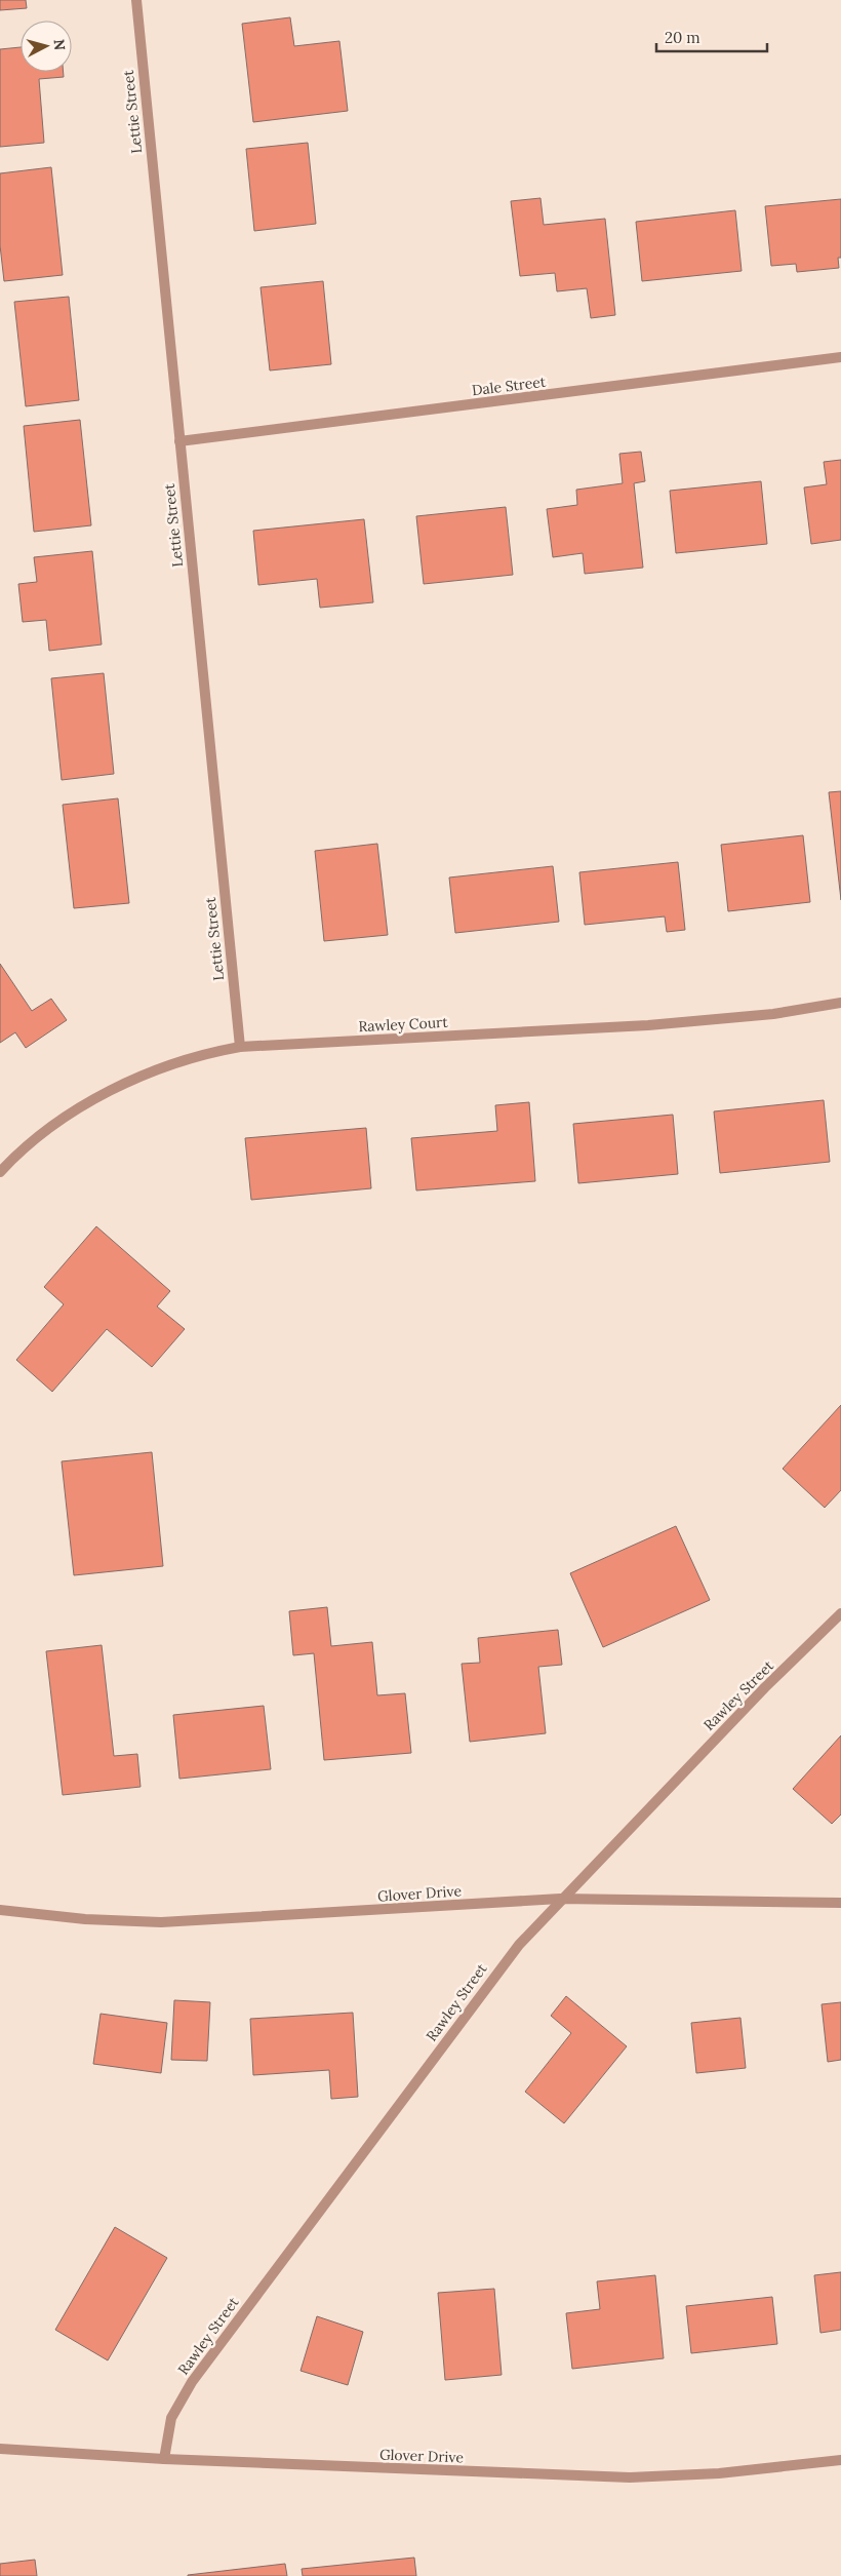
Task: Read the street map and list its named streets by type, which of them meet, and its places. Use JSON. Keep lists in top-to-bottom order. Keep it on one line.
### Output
{"streets":{"street":["Lettie Street","Dale Street","Rawley Court","Rawley Street","Glover Drive"]},"crossings":[["Lettie Street","Dale Street"],["Lettie Street","Rawley Court"],["Rawley Street","Glover Drive"]],"scale_bar":"20 m","north":"right"}
